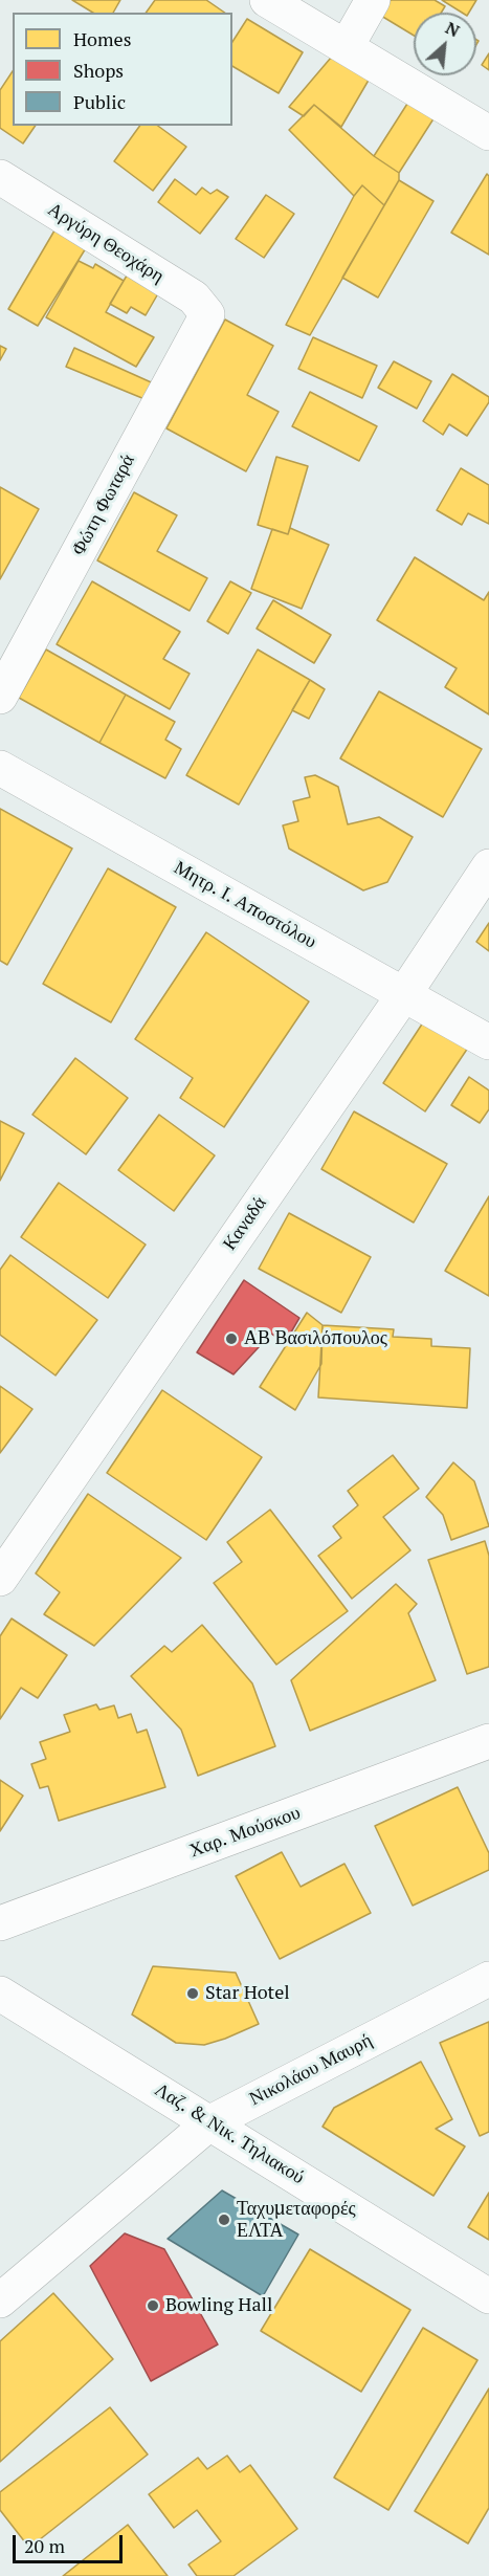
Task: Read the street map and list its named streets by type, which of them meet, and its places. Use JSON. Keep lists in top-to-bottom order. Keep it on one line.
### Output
{"streets":{"street":["Αργύρη Θεοχάρη","Φώτη Φωταρά","Μητρ. Ι. Αποστόλου","Καναδά","Χαρ. Μούσκου","Νικολάου Μαυρή","Λαζ. & Νικ. Τηλιακού"]},"crossings":[["Αργύρη Θεοχάρη","Φώτη Φωταρά"],["Μητρ. Ι. Αποστόλου","Καναδά"],["Νικολάου Μαυρή","Λαζ. & Νικ. Τηλιακού"]],"places":["ΑΒ Βασιλόπουλος","Star Hotel","Ταχυμεταφορές ΕΛΤΑ","Bowling Hall"],"legend":["Homes","Shops","Public"],"scale_bar":"20 m","north":"top right"}
